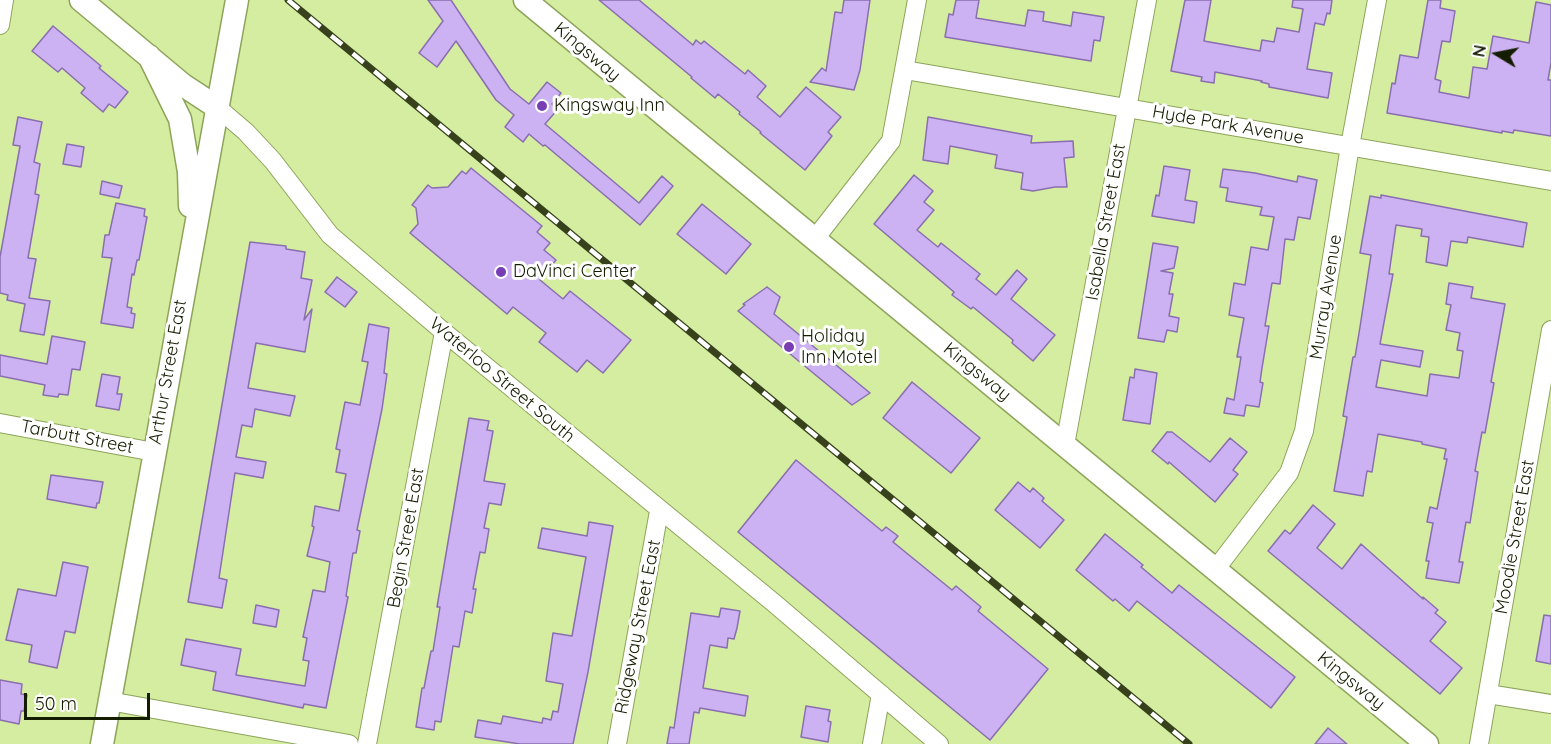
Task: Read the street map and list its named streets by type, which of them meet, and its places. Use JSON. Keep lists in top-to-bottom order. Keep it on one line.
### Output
{"streets":{"main road":["Kingsway","Arthur Street East","Waterloo Street South"],"street":["Hyde Park Avenue","Isabella Street East","Murray Avenue","Tarbutt Street","Moodie Street East","Begin Street East","Ridgeway Street East"]},"crossings":[["Kingsway","Isabella Street East"],["Kingsway","Murray Avenue"],["Hyde Park Avenue","Isabella Street East"],["Hyde Park Avenue","Murray Avenue"],["Arthur Street East","Waterloo Street South"],["Arthur Street East","Tarbutt Street"],["Waterloo Street South","Begin Street East"],["Waterloo Street South","Ridgeway Street East"]],"places":["Kingsway Inn","DaVinci Center","Holiday Inn Motel"],"scale_bar":"50 m","north":"left"}
